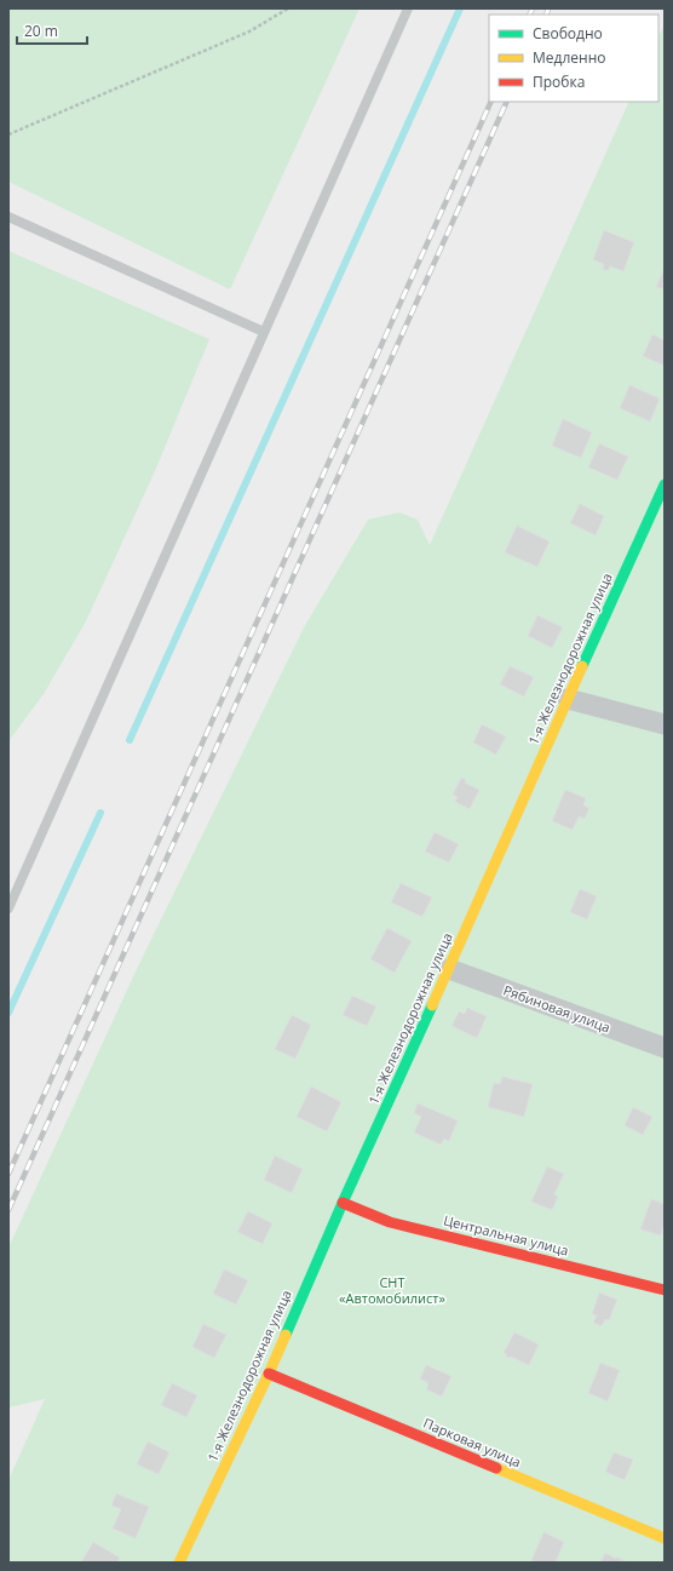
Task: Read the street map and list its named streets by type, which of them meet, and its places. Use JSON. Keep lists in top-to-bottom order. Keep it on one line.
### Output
{"streets":{"street":["1-я Железнодорожная улица","Рябиновая улица","Центральная улица","Парковая улица"]},"crossings":[["1-я Железнодорожная улица","Рябиновая улица"],["1-я Железнодорожная улица","Центральная улица"],["1-я Железнодорожная улица","Парковая улица"]],"parks":["СНТ «Автомобилист»"],"legend":["Свободно","Медленно","Пробка"],"scale_bar":"20 m"}
